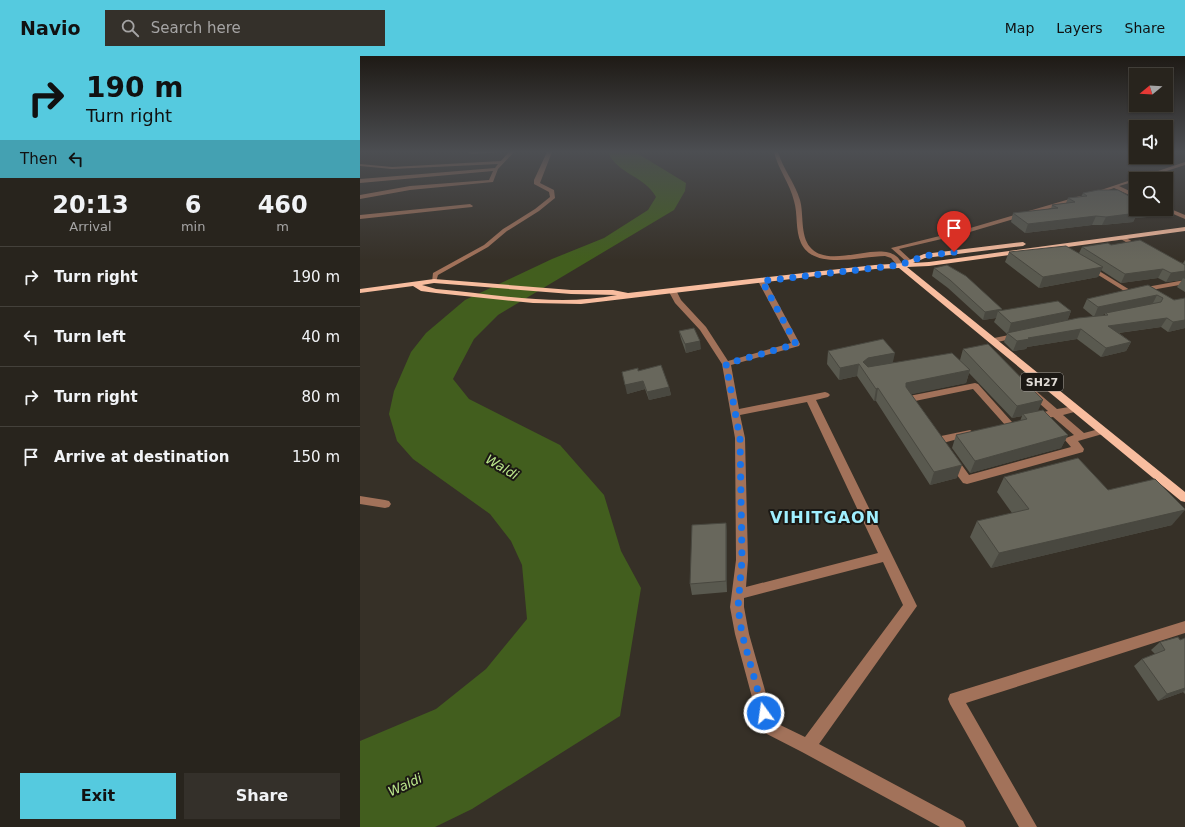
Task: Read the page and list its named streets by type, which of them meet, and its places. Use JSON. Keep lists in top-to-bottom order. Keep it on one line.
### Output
{"streets":{"main road":["SH27"]},"districts":["VIHITGAON"],"water":["Waldi"],"north":"left","page":{"header":"Navio","search":"Search here","nav":["Map","Layers","Share"],"turn":["190 m","Turn right"],"then":"Then","eta":["20:13","Arrival","6","min","460","m"],"list":[{"name":"Turn right","value":"190 m"},{"name":"Turn left","value":"40 m"},{"name":"Turn right","value":"80 m"},{"name":"Arrive at destination","value":"150 m"}],"buttons":["Exit","Share"]}}
